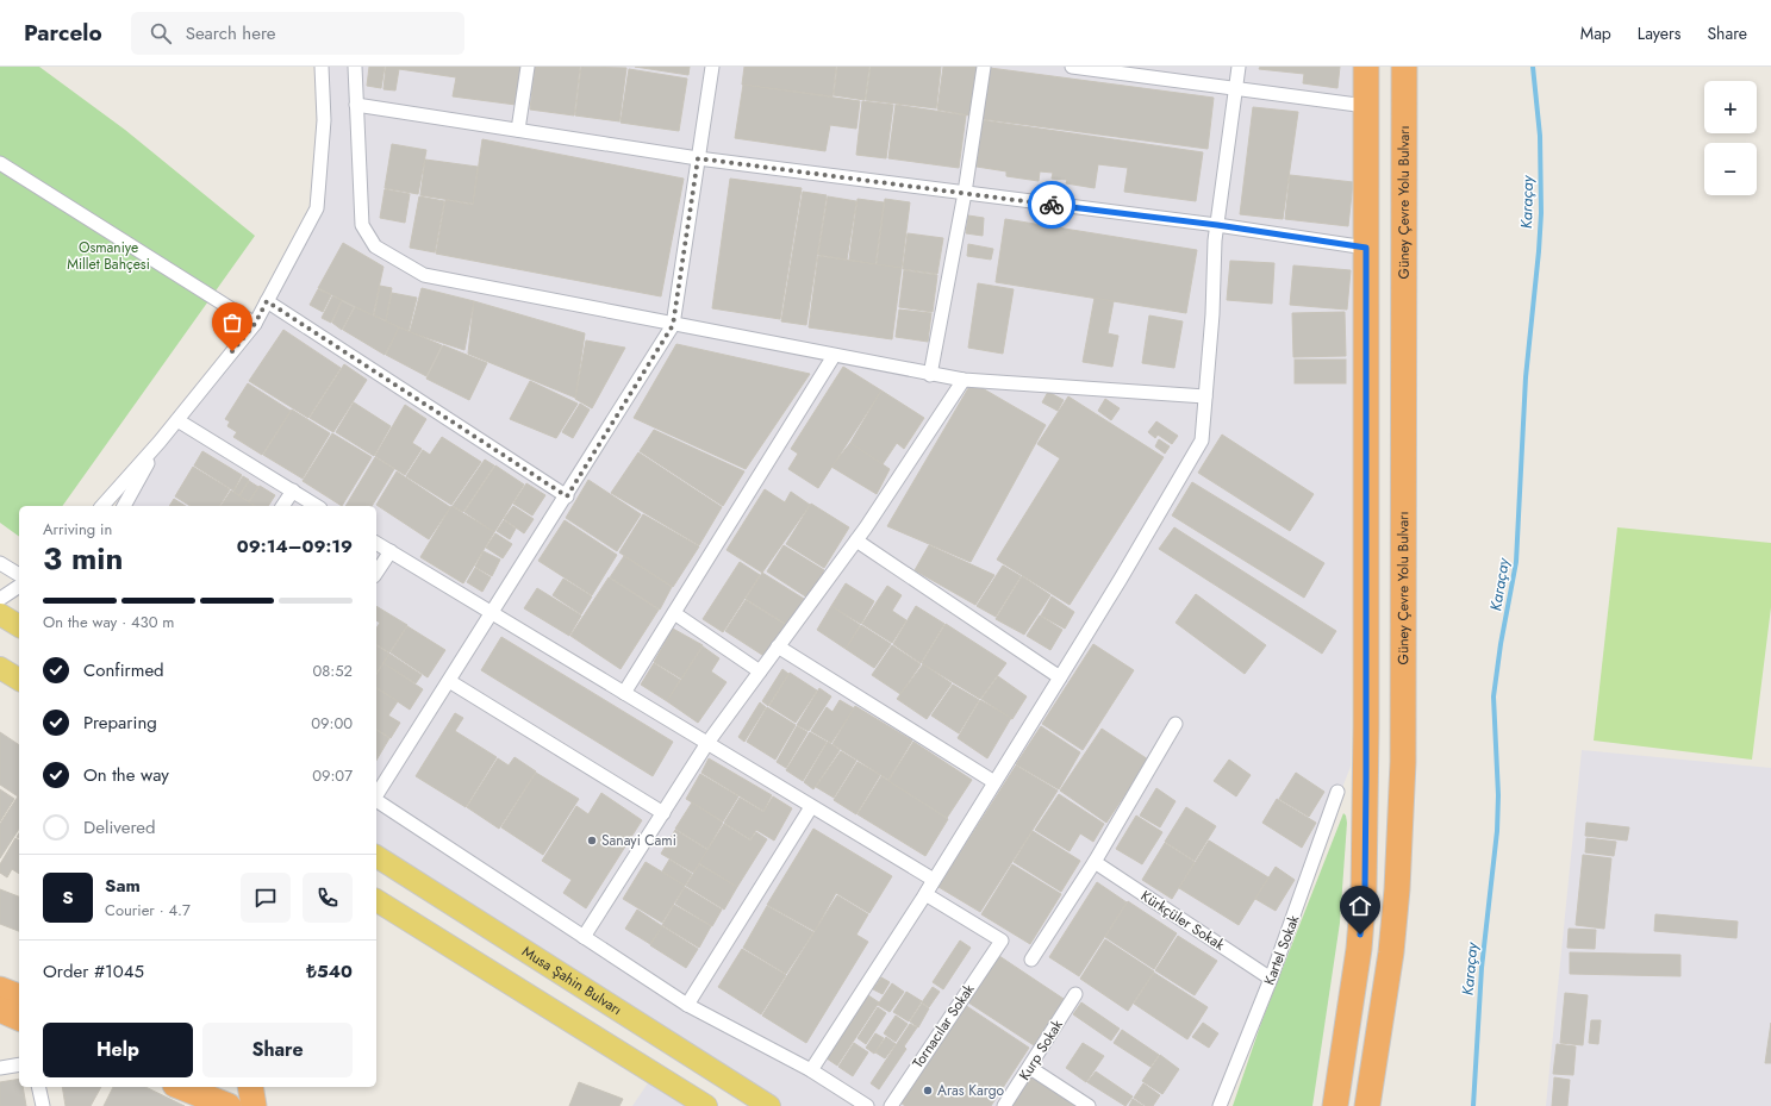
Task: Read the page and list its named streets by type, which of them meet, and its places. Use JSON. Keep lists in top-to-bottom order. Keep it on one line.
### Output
{"streets":{"highway":["Güney Çevre Yolu Bulvarı"],"main road":["Musa Şahin Bulvarı"],"street":["Kürkçüler Sokak","Kartel Sokak","Tornacılar Sokak","Kurp Sokak"]},"crossings":[["Kürkçüler Sokak","Kartel Sokak"]],"water":["Karaçay"],"parks":["Osmaniye Millet Bahçesi"],"places":["Sanayi Cami","Aras Kargo"],"page":{"header":"Parcelo","search":"Search here","nav":["Map","Layers","Share"],"map_buttons":["+","−"],"heading":["3 min","Arriving in","09:14–09:19"],"panel":["Sam","Courier · 4.7","Order #1045","₺540"],"bar":"On the way · 430 m","list":[["Confirmed","08:52"],["Preparing","09:00"],["On the way","09:07"],"Delivered"],"round":"S","buttons":["Help","Share"]}}
